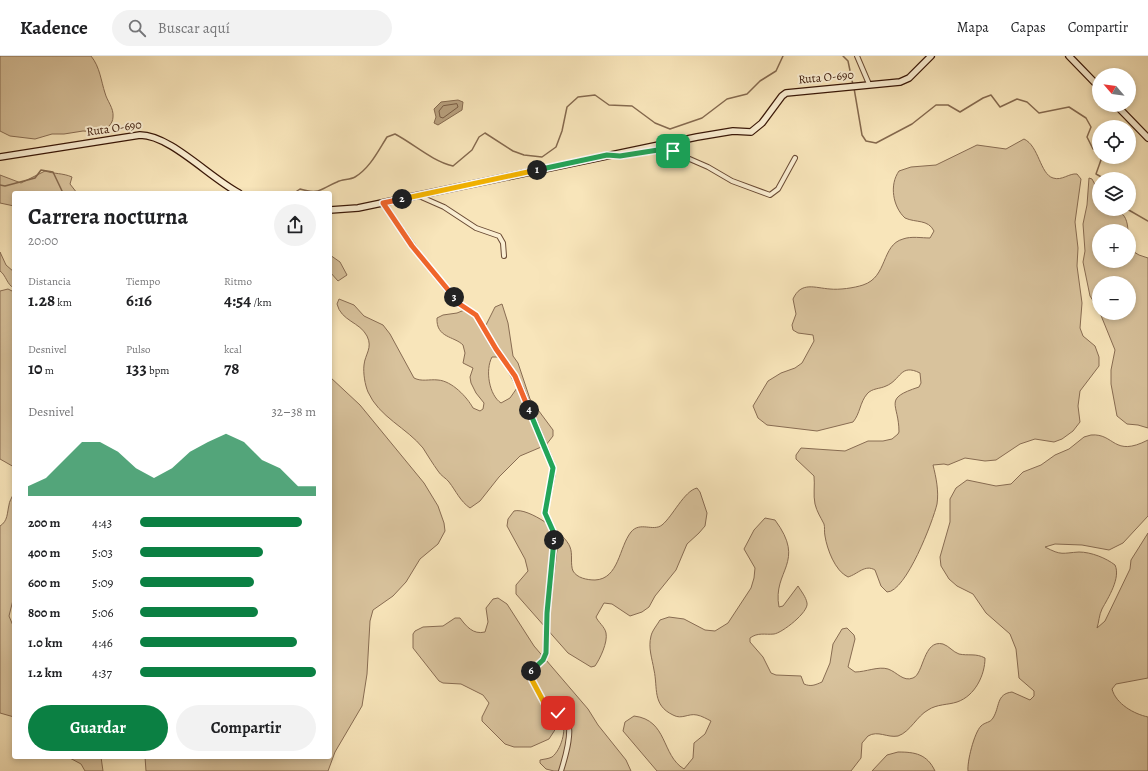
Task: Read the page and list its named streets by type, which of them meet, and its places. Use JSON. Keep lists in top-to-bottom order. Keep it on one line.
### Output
{"streets":{"street":["Ruta O-690"]},"north":"top left","page":{"header":"Kadence","search":"Buscar aquí","nav":["Mapa","Capas","Compartir"],"map_buttons":["+","−"],"pins":["1","2","3","4","5","6"],"heading":["Carrera nocturna","20:00"],"stats":[["Distancia","1.28 km"],["Tiempo","6:16"],["Ritmo","4:54 /km"],["Desnivel","10 m"],["Pulso","133 bpm"],["kcal","78"]],"chart":["Desnivel","32–38 m"],"list":[{"name":"200 m","note":"4:43"},{"name":"400 m","note":"5:03"},{"name":"600 m","note":"5:09"},{"name":"800 m","note":"5:06"},{"name":"1.0 km","note":"4:46"},{"name":"1.2 km","note":"4:37"}],"buttons":["Guardar","Compartir"]}}
